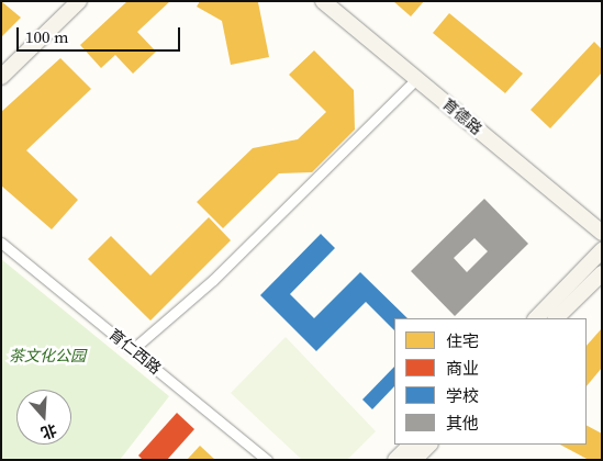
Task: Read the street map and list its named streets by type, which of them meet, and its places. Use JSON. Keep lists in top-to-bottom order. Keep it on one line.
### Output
{"streets":{"street":["育德路","育仁西路"]},"parks":["茶文化公园"],"legend":["住宅","商业","学校","其他"],"scale_bar":"100 m","north":"bottom"}
